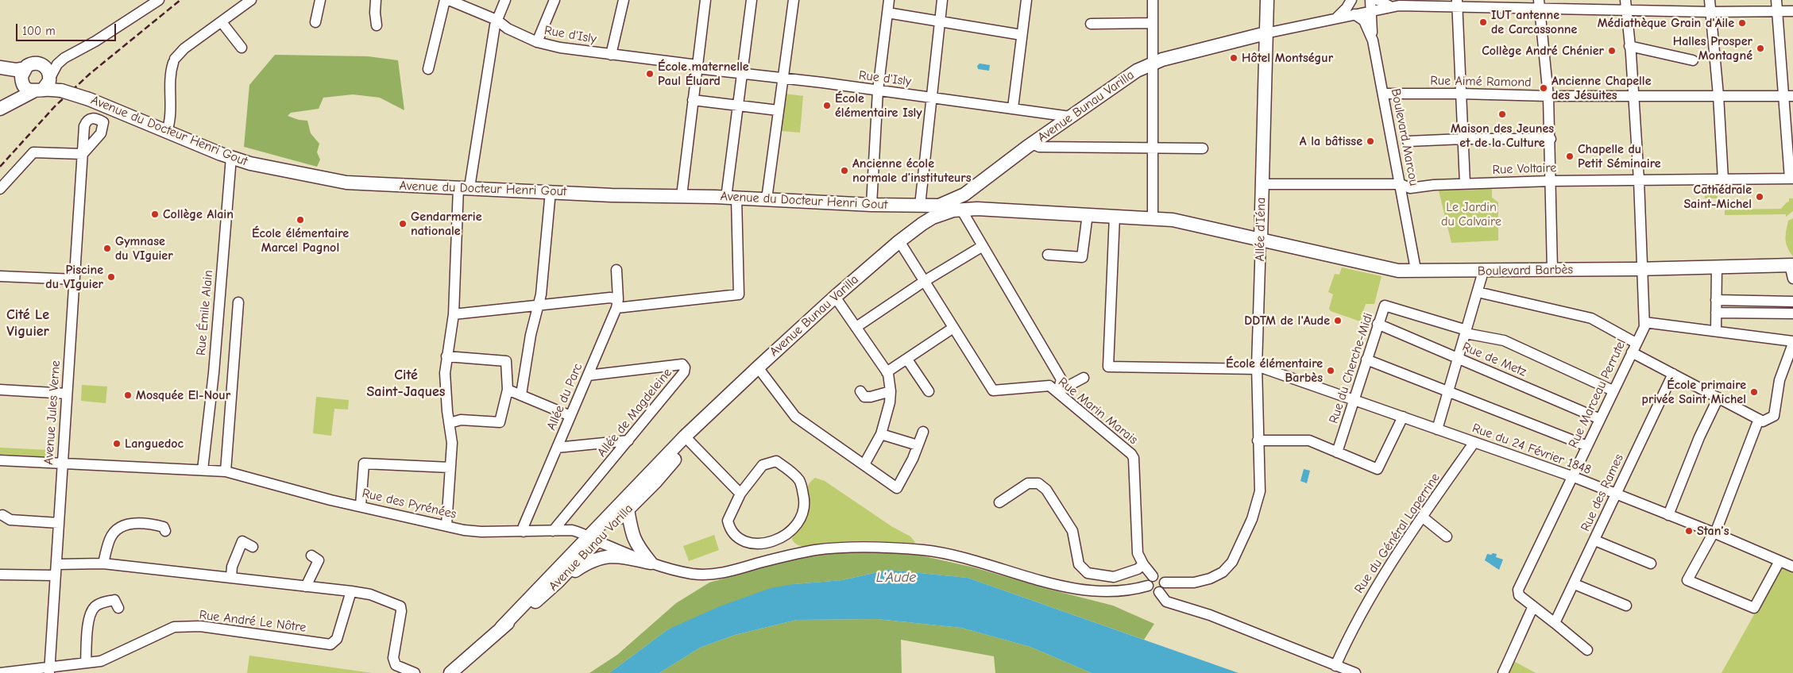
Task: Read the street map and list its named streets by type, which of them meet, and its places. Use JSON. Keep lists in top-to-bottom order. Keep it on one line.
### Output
{"streets":{"main road":["Avenue Bunau Varilla","Avenue du Docteur Henri Gout","Allée d'Iéna","Boulevard Barbès"],"street":["Rue d'Isly","Rue Aimé Ramond","Boulevard Marcou","Rue Voltaire","Rue Émile Alain","Rue de Metz","Rue du Cherche-Midi","Rue Marceau Perrutel","Allée du Parc","Rue Marin Marais","Avenue Jules Verne","Allée de Magdeleine","Rue du 24 Février 1848","Rue des Rames","Rue des Pyrénées","Rue du Général Laperrine","Rue André Le Nôtre"]},"crossings":[["Rue d'Isly","Avenue Bunau Varilla"],["Rue Aimé Ramond","Boulevard Marcou"],["Rue Aimé Ramond","Rue Marceau Perrutel"],["Avenue Bunau Varilla","Avenue du Docteur Henri Gout"],["Avenue Bunau Varilla","Allée d'Iéna"],["Avenue Bunau Varilla","Rue des Pyrénées"],["Avenue du Docteur Henri Gout","Rue Émile Alain"],["Boulevard Marcou","Rue Voltaire"],["Boulevard Marcou","Boulevard Barbès"],["Rue Voltaire","Allée d'Iéna"],["Rue Voltaire","Rue Marceau Perrutel"],["Allée d'Iéna","Boulevard Barbès"],["Allée d'Iéna","Rue Marin Marais"],["Allée d'Iéna","Rue du 24 Février 1848"],["Allée d'Iéna","Rue des Pyrénées"],["Boulevard Barbès","Rue Marceau Perrutel"],["Rue Émile Alain","Rue des Pyrénées"],["Rue de Metz","Rue du Cherche-Midi"],["Rue de Metz","Rue Marceau Perrutel"],["Rue du Cherche-Midi","Rue du 24 Février 1848"],["Rue Marceau Perrutel","Rue du 24 Février 1848"],["Rue Marceau Perrutel","Rue des Rames"],["Allée du Parc","Allée de Magdeleine"],["Allée du Parc","Rue des Pyrénées"],["Rue Marin Marais","Rue des Pyrénées"],["Avenue Jules Verne","Rue des Pyrénées"],["Avenue Jules Verne","Rue André Le Nôtre"],["Allée de Magdeleine","Rue des Pyrénées"],["Rue du 24 Février 1848","Rue des Rames"],["Rue du 24 Février 1848","Rue du Général Laperrine"]],"districts":["Cité Le Viguier","Cité Saint-Jaques"],"water":["L'Aude"],"parks":["Le Jardin du Calvaire"],"places":["IUT antenne de Carcassonne","Médiathèque Grain d'Aile","Halles Prosper Montagné","Collège André Chénier","Hôtel Montségur","École maternelle Paul Éluard","Ancienne Chapelle des Jésuites","École élémentaire Isly","Maison des Jeunes et de la Culture","A la bâtisse","Chapelle du Petit Séminaire","Ancienne école normale d’instituteurs","Cathédrale Saint-Michel","Collège Alain","École élémentaire Marcel Pagnol","Gendarmerie nationale","Gymnase du VIguier","Piscine du VIguier","DDTM de l'Aude","École élémentaire Barbès","École primaire privée Saint Michel","Mosquée El-Nour","Languedoc","Stan’s"],"scale_bar":"100 m"}
